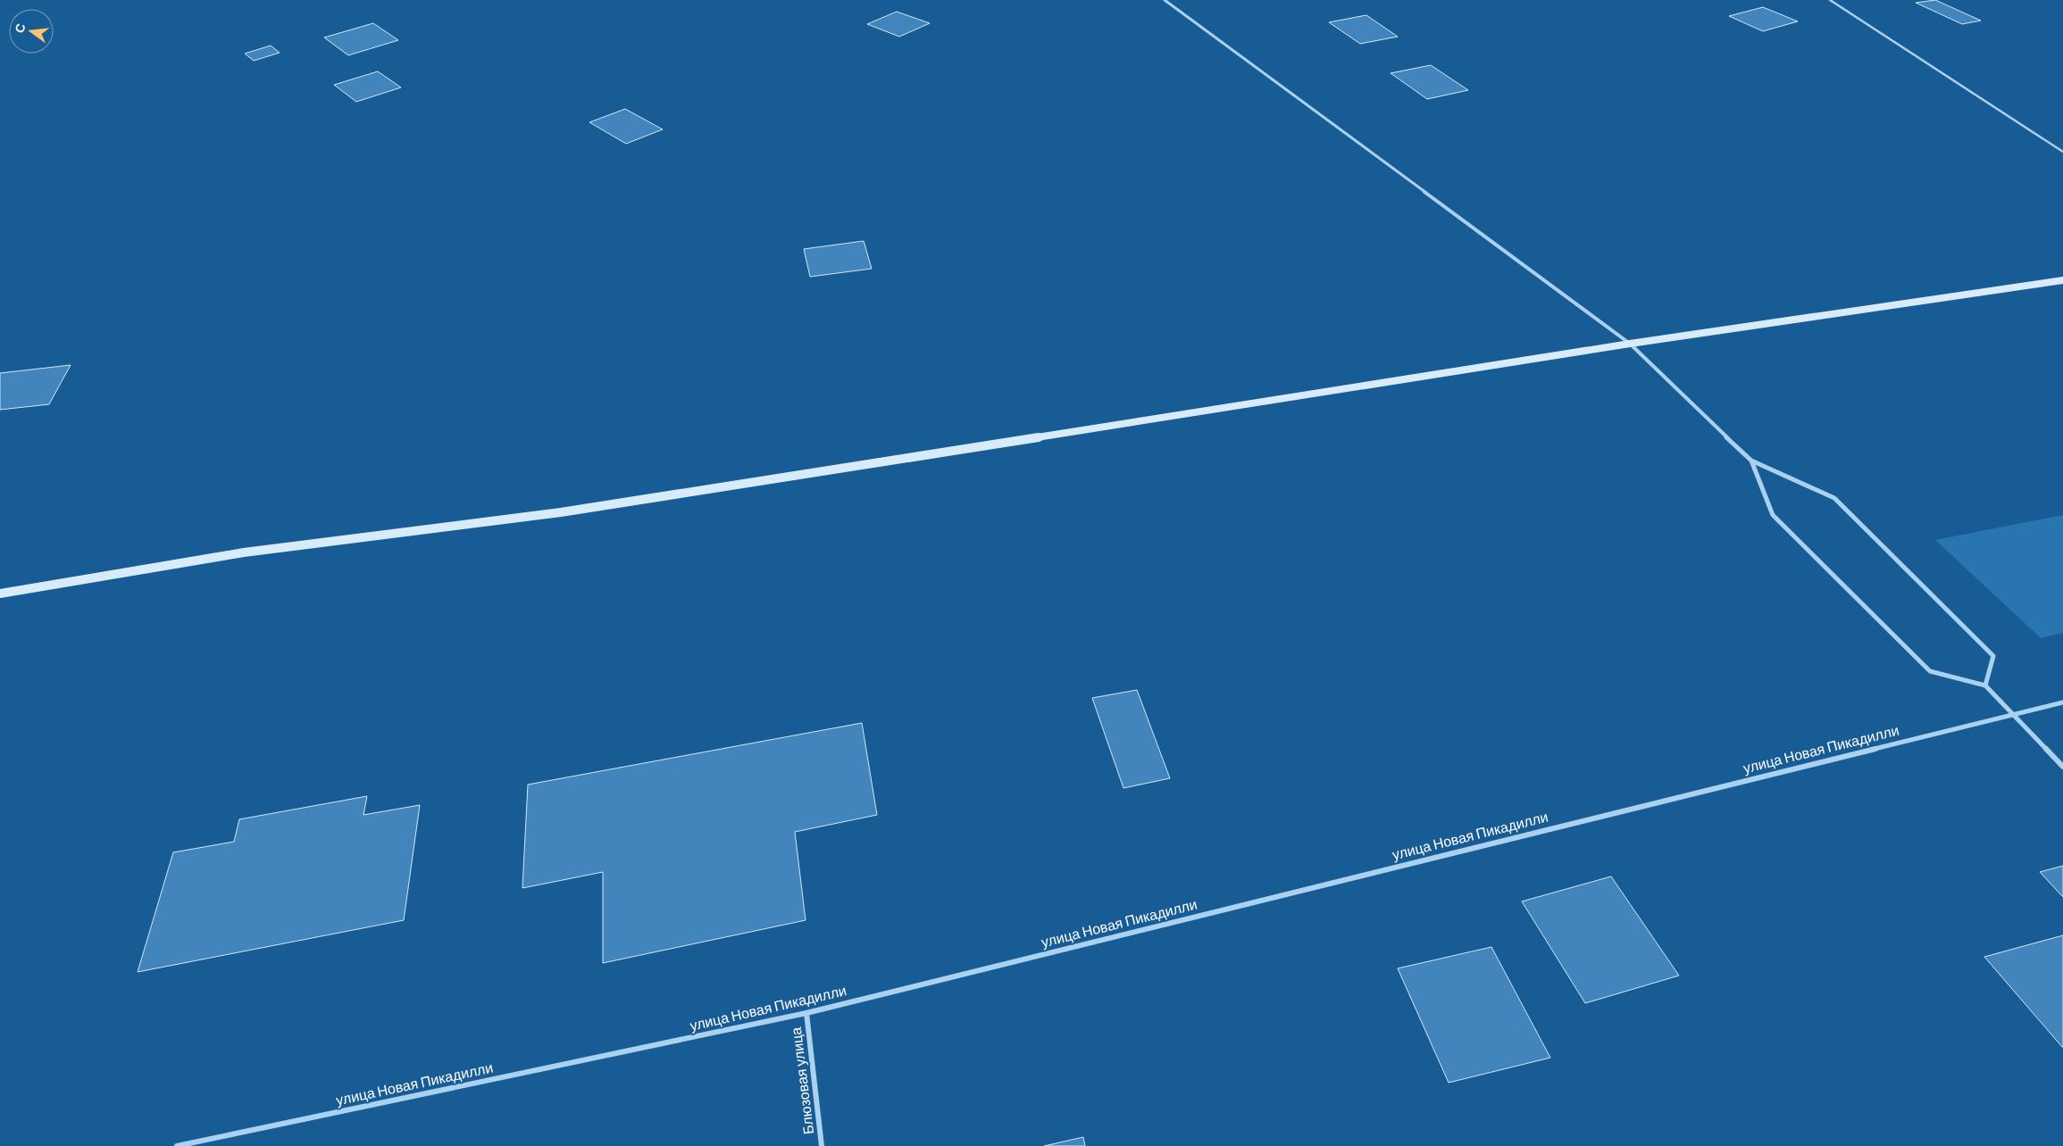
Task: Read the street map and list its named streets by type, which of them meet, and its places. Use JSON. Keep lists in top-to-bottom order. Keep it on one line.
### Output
{"streets":{"street":["улица Новая Пикадилли","Блюзовая улица"]},"crossings":[["улица Новая Пикадилли","Блюзовая улица"]],"north":"left"}
